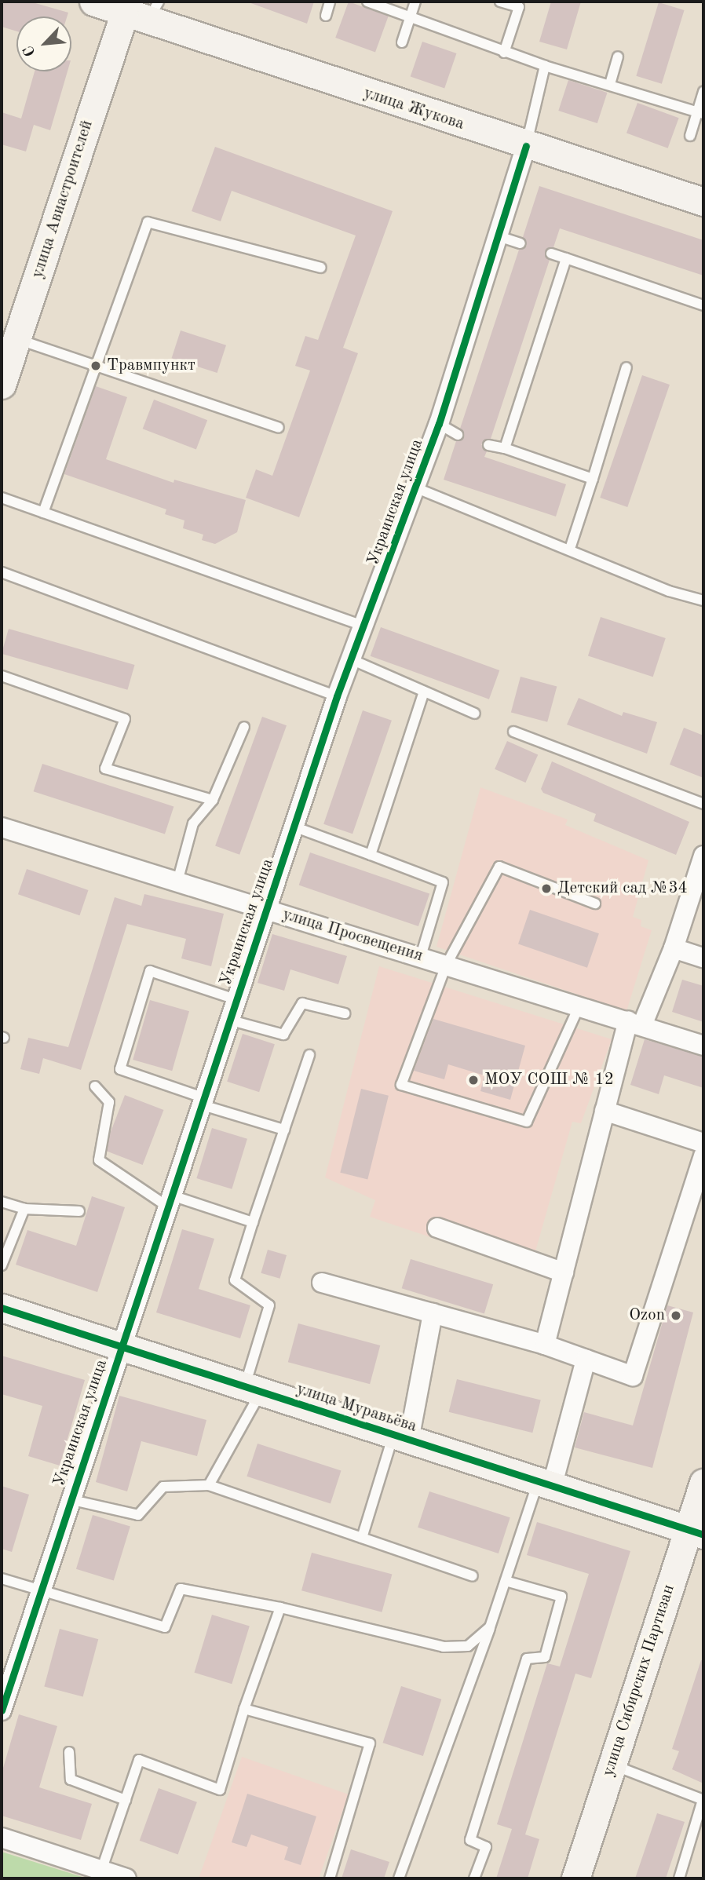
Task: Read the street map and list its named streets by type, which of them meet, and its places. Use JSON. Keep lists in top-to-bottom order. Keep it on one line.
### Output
{"streets":{"street":["улица Жукова","улица Авиастроителей","Украинская улица","улица Просвещения","улица Муравьёва","улица Сибирских Партизан"]},"crossings":[["улица Жукова","улица Авиастроителей"],["улица Жукова","Украинская улица"],["Украинская улица","улица Просвещения"],["Украинская улица","улица Муравьёва"],["улица Муравьёва","улица Сибирских Партизан"]],"places":["Травмпункт","Детский сад №34","МОУ СОШ № 12","Ozon"],"north":"bottom left"}
